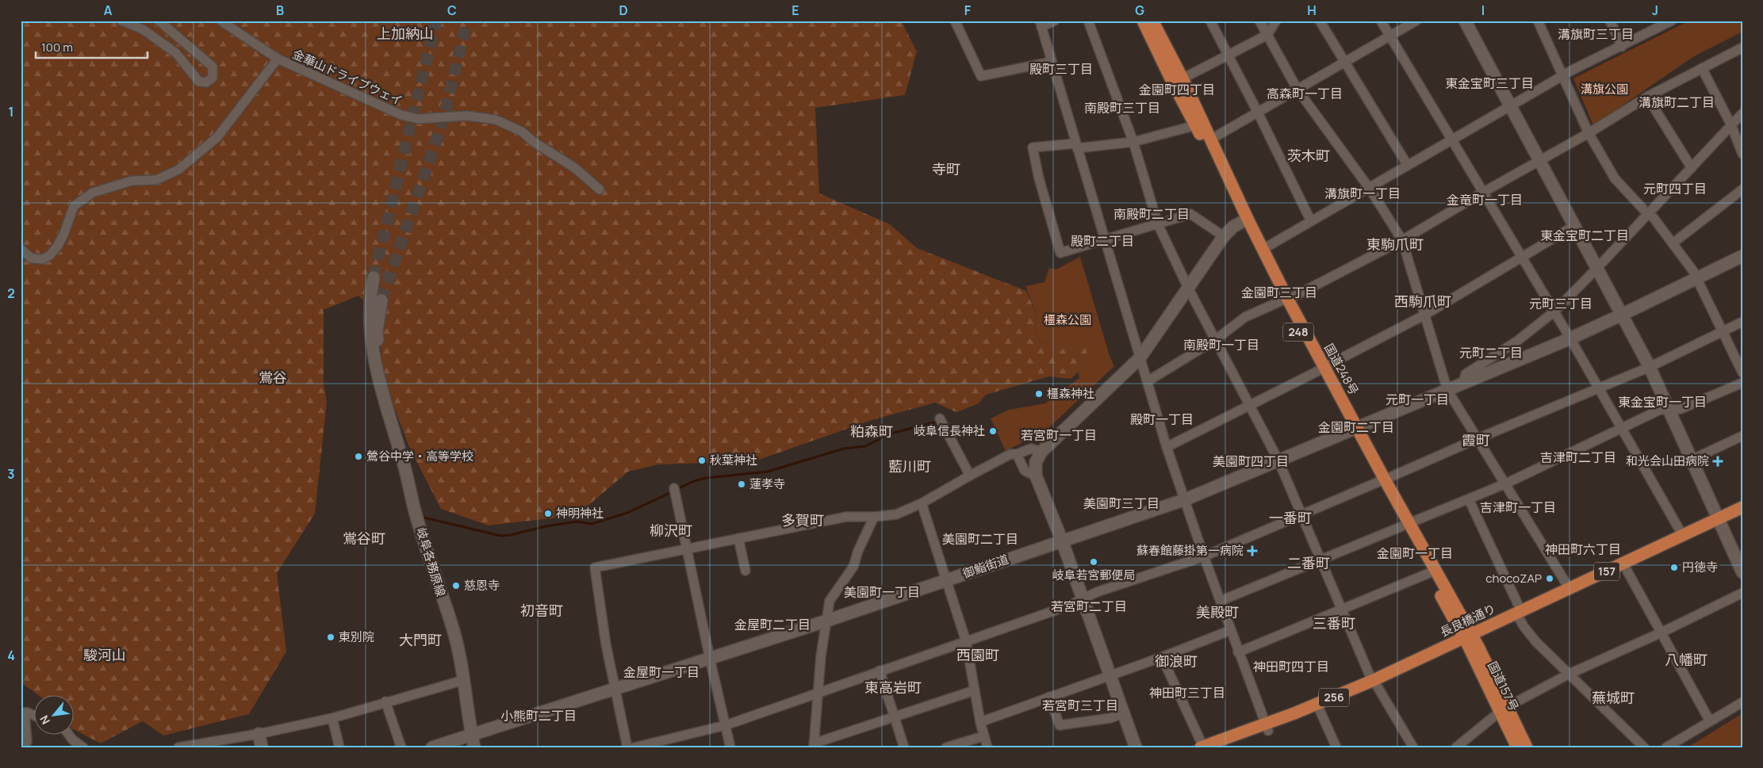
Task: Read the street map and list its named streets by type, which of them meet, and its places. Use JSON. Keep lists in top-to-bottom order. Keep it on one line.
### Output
{"streets":{"highway":["248","国道248号","157","長良橋通り","国道157号","256"],"street":["金華山ドライブウェイ","岐阜各務原線","御鮨街道"]},"crossings":[["国道248号","御鮨街道"],["国道248号","長良橋通り"],["国道248号","国道157号"],["岐阜各務原線","御鮨街道"],["長良橋通り","国道157号"]],"districts":["上加納山","溝旗町三丁目","殿町三丁目","東金宝町三丁目","金園町四丁目","高森町一丁目","溝旗町二丁目","南殿町三丁目","茨木町","寺町","元町四丁目","溝旗町一丁目","金竜町一丁目","南殿町二丁目","東金宝町二丁目","殿町二丁目","東駒爪町","金園町三丁目","西駒爪町","元町三丁目","南殿町一丁目","元町二丁目","鴬谷","元町一丁目","東金宝町一丁目","殿町一丁目","金園町二丁目","粕森町","若宮町一丁目","霞町","吉津町二丁目","美園町四丁目","藍川町","美園町三丁目","吉津町一丁目","一番町","多賀町","柳沢町","鴬谷町","美園町二丁目","神田町六丁目","金園町一丁目","二番町","美園町一丁目","若宮町二丁目","初音町","美殿町","三番町","金屋町二丁目","大門町","駿河山","西園町","八幡町","御浪町","神田町四丁目","金屋町一丁目","東高岩町","神田町三丁目","蕪城町","若宮町三丁目","小熊町二丁目"],"parks":["溝旗公園","橿森公園"],"places":{"other":["橿森神社","岐阜信長神社","鶯谷中学・高等学校","秋葉神社","蓮孝寺","神明神社","岐阜若宮郵便局","円徳寺","chocoZAP","慈恩寺","東別院"],"health":["和光会山田病院","蘇春館藤掛第一病院"]},"scale_bar":"100 m","north":"bottom left","grid":{"columns":["A","B","C","D","E","F","G","H","I","J"],"rows":["1","2","3","4"]}}
